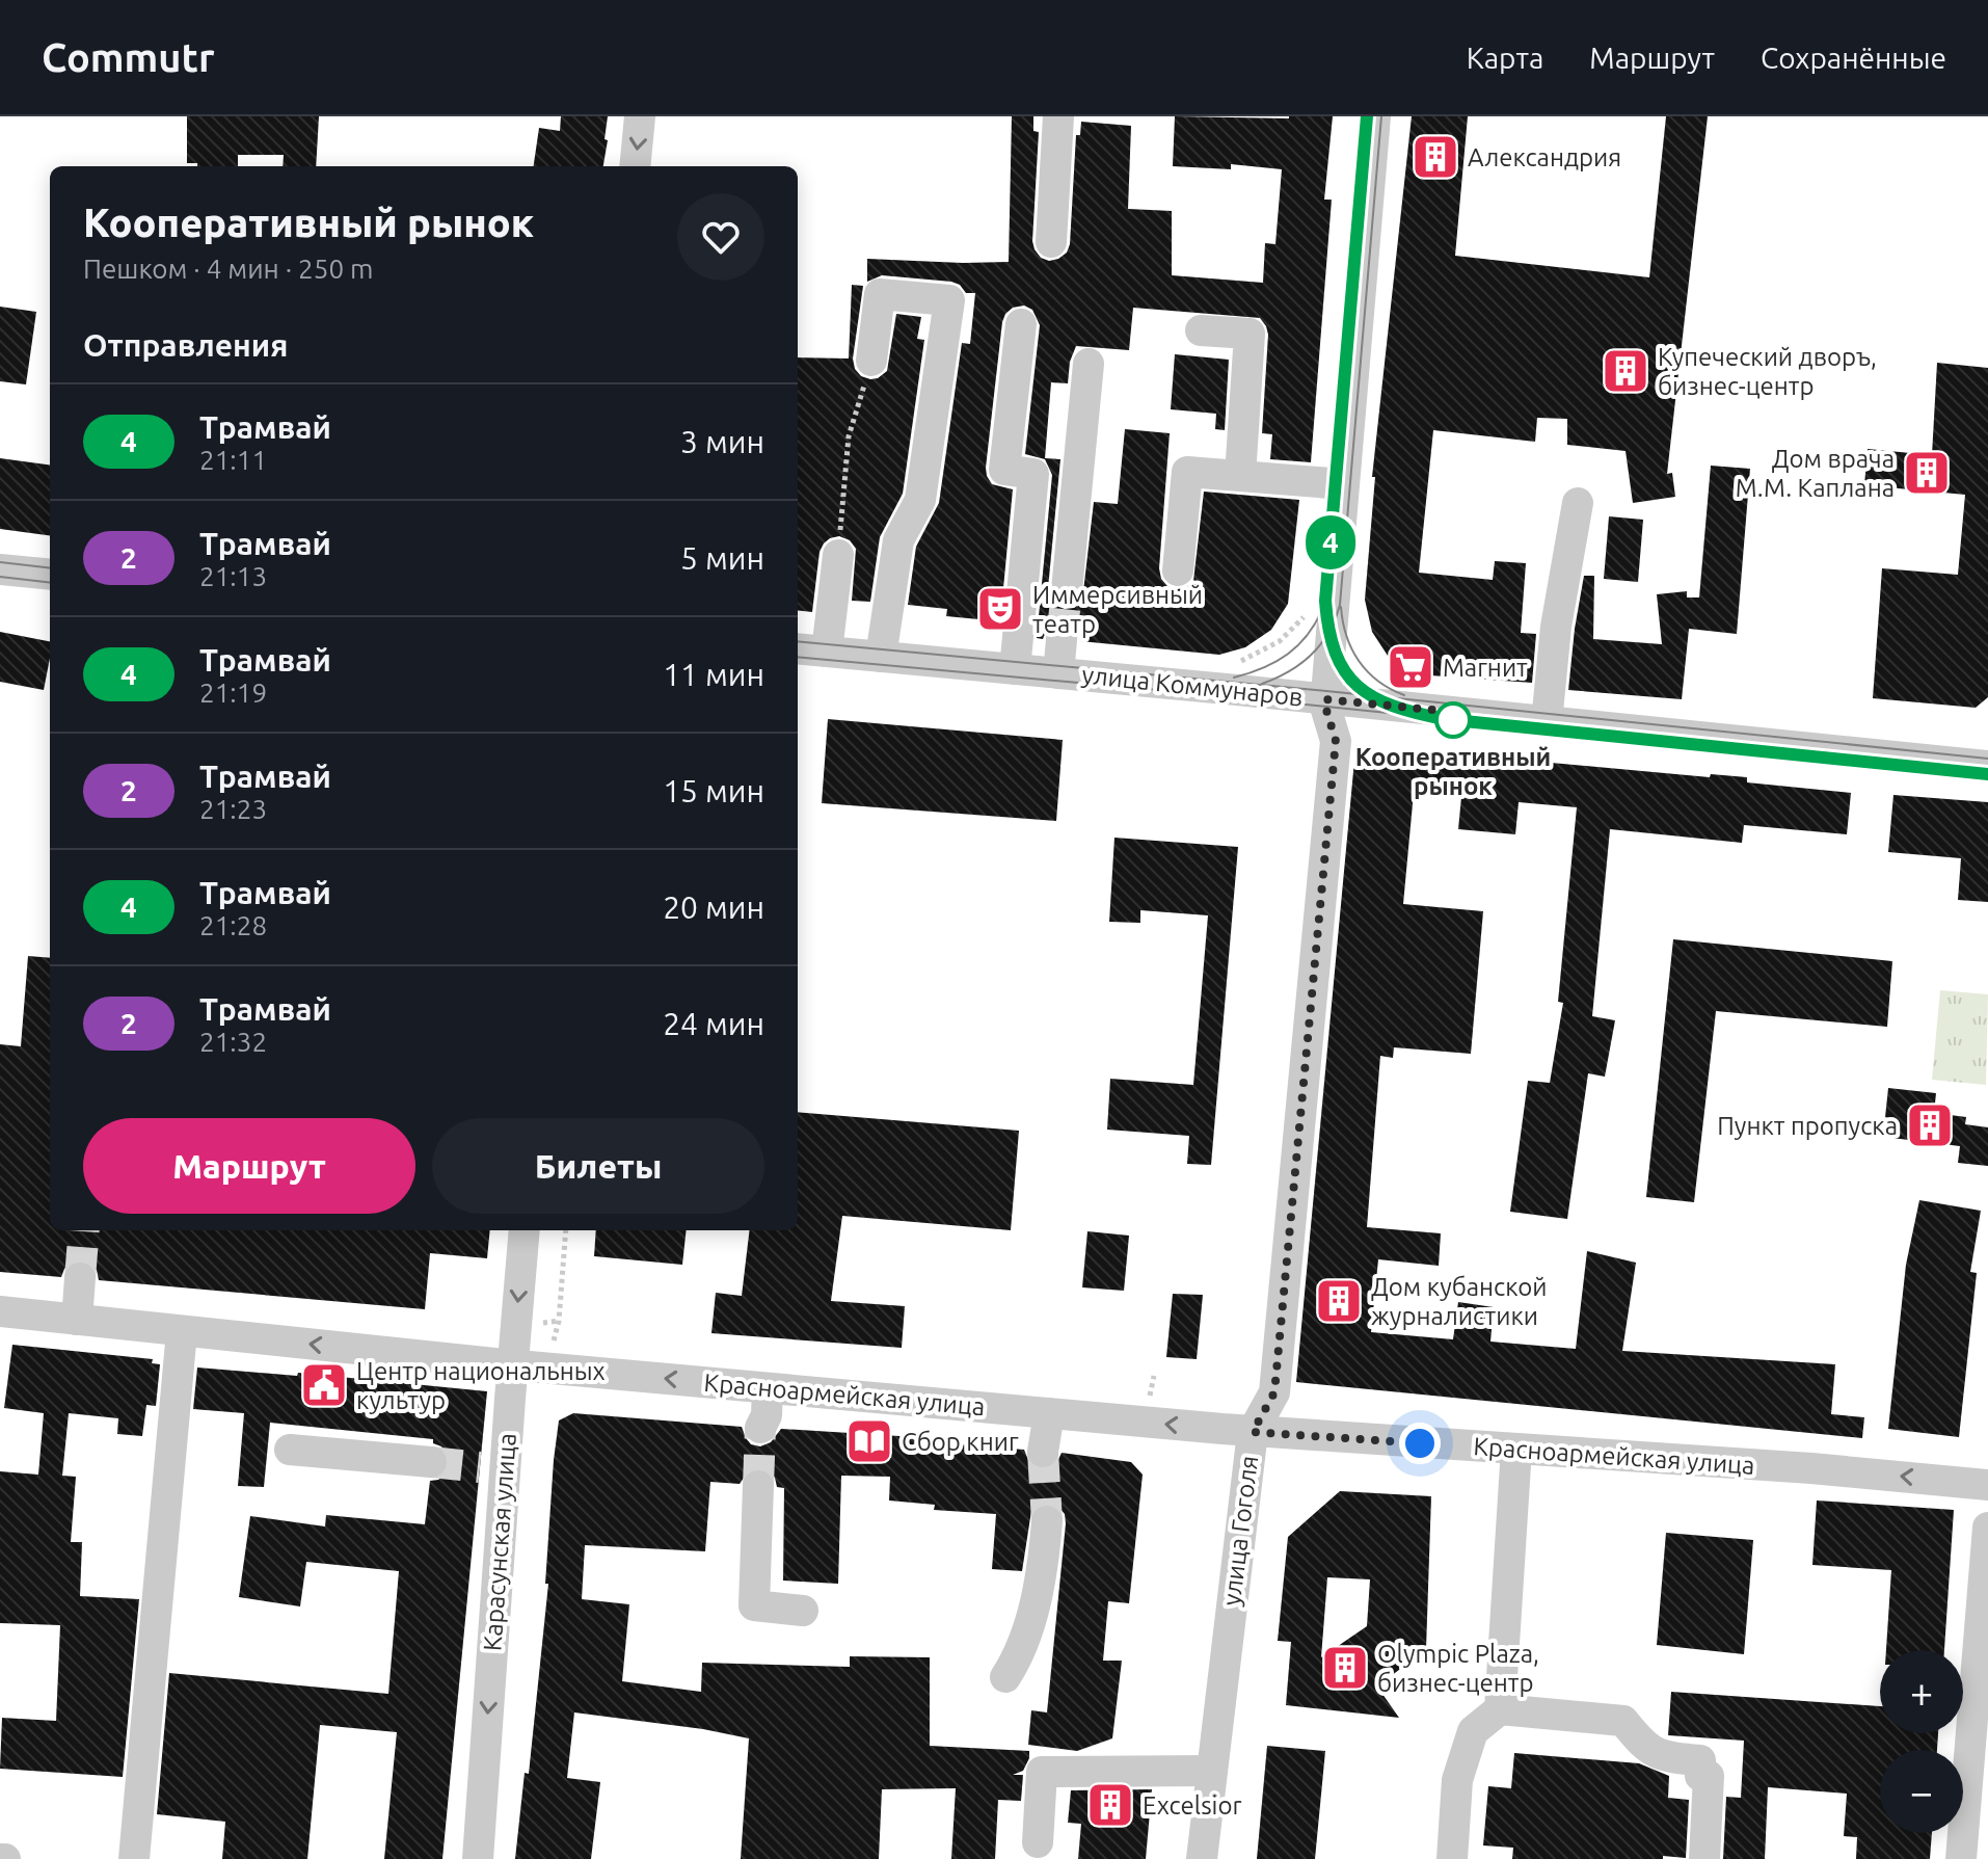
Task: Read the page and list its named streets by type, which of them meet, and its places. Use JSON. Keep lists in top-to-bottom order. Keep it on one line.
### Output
{"streets":{"street":["улица Коммунаров","Красноармейская улица","улица Гоголя","Карасунская улица"]},"crossings":[["улица Коммунаров","улица Гоголя"],["Красноармейская улица","улица Гоголя"],["Красноармейская улица","Карасунская улица"]],"one_way":["Красноармейская улица","Карасунская улица"],"places":{"building":["Александрия","Купеческий дворъ, бизнес-центр","Дом врача М.М. Каплана","Пункт пропуска","Дом кубанской журналистики","Olympic Plaza, бизнес-центр","Excelsior"],"theatre":["Иммерсивный театр"],"supermarket":["Магнит"],"other":["Кооперативный рынок"],"public building":["Центр национальных культур"],"library":["Сбор книг"]},"lines":["tram line 4"],"page":{"header":"Commutr","nav":["Карта","Маршрут","Сохранённые"],"on_map":"4","heading":[["Кооперативный рынок","Пешком · 4 мин · 250 m"],"Отправления"],"list":[{"mark":"4","name":"Трамвай","note":"21:11","value":"3 мин"},{"mark":"2","name":"Трамвай","note":"21:13","value":"5 мин"},{"mark":"4","name":"Трамвай","note":"21:19","value":"11 мин"},{"mark":"2","name":"Трамвай","note":"21:23","value":"15 мин"},{"mark":"4","name":"Трамвай","note":"21:28","value":"20 мин"},{"mark":"2","name":"Трамвай","note":"21:32","value":"24 мин"}],"buttons":["Маршрут","Билеты"],"map_buttons":["+","−"]}}
